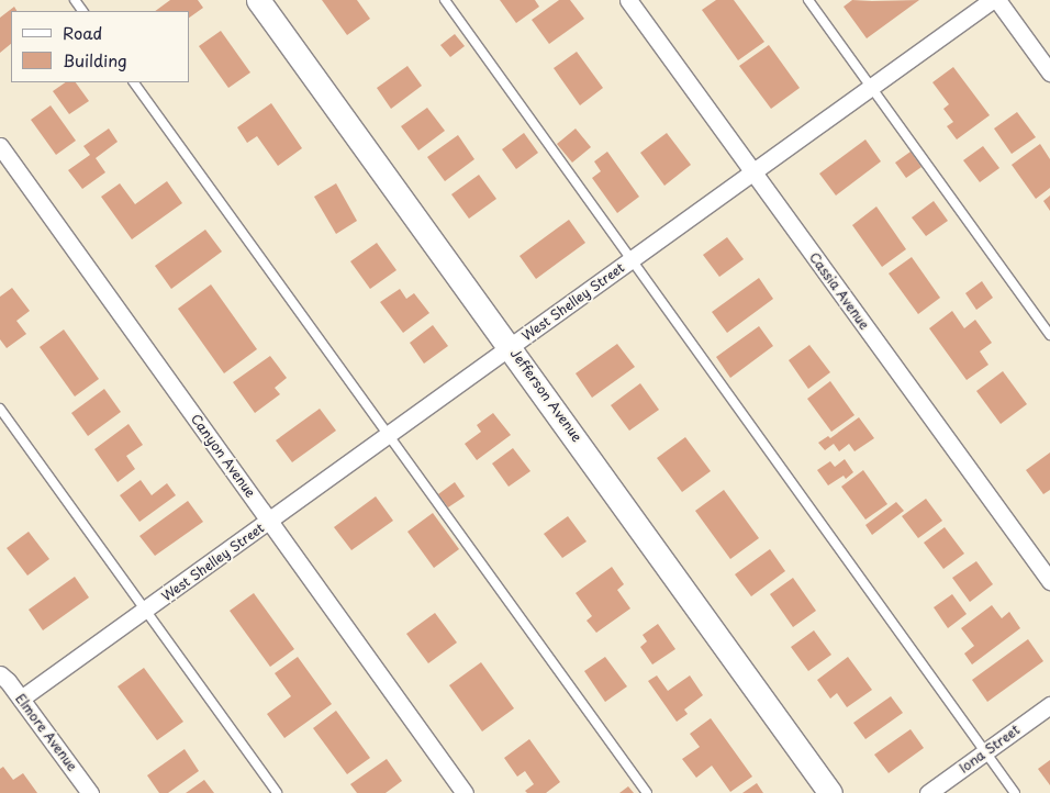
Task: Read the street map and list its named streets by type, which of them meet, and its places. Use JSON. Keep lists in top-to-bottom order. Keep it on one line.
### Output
{"streets":{"street":["Cassia Avenue","West Shelley Street","Jefferson Avenue","Canyon Avenue","Elmore Avenue","Iona Street"]},"crossings":[["Cassia Avenue","West Shelley Street"],["West Shelley Street","Jefferson Avenue"],["West Shelley Street","Canyon Avenue"],["West Shelley Street","Elmore Avenue"]],"legend":["Road","Building"]}
